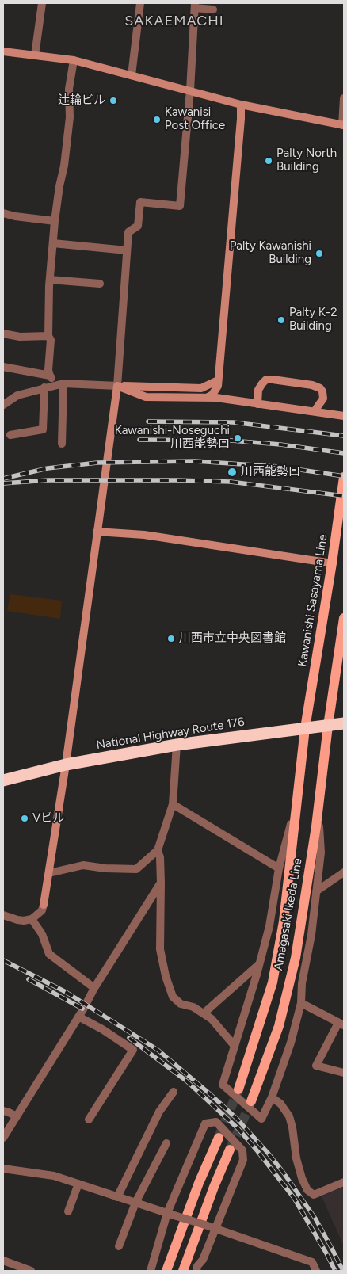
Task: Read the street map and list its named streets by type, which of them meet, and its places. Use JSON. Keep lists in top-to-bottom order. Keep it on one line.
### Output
{"streets":{"highway":["National Highway Route 176"],"main road":["Kawanishi Sasayama Line","Amagasaki Ikeda Line"]},"crossings":[["Kawanishi Sasayama Line","National Highway Route 176"],["Kawanishi Sasayama Line","Amagasaki Ikeda Line"],["National Highway Route 176","Amagasaki Ikeda Line"]],"districts":["SAKAEMACHI"],"places":["辻輪ビル","Kawanisi Post Office","Palty North Building","Palty Kawanishi Building","Palty K-2 Building","Kawanishi-Noseguchi 川西能勢口","川西能勢口","川西市立中央図書館","Vビル"]}
